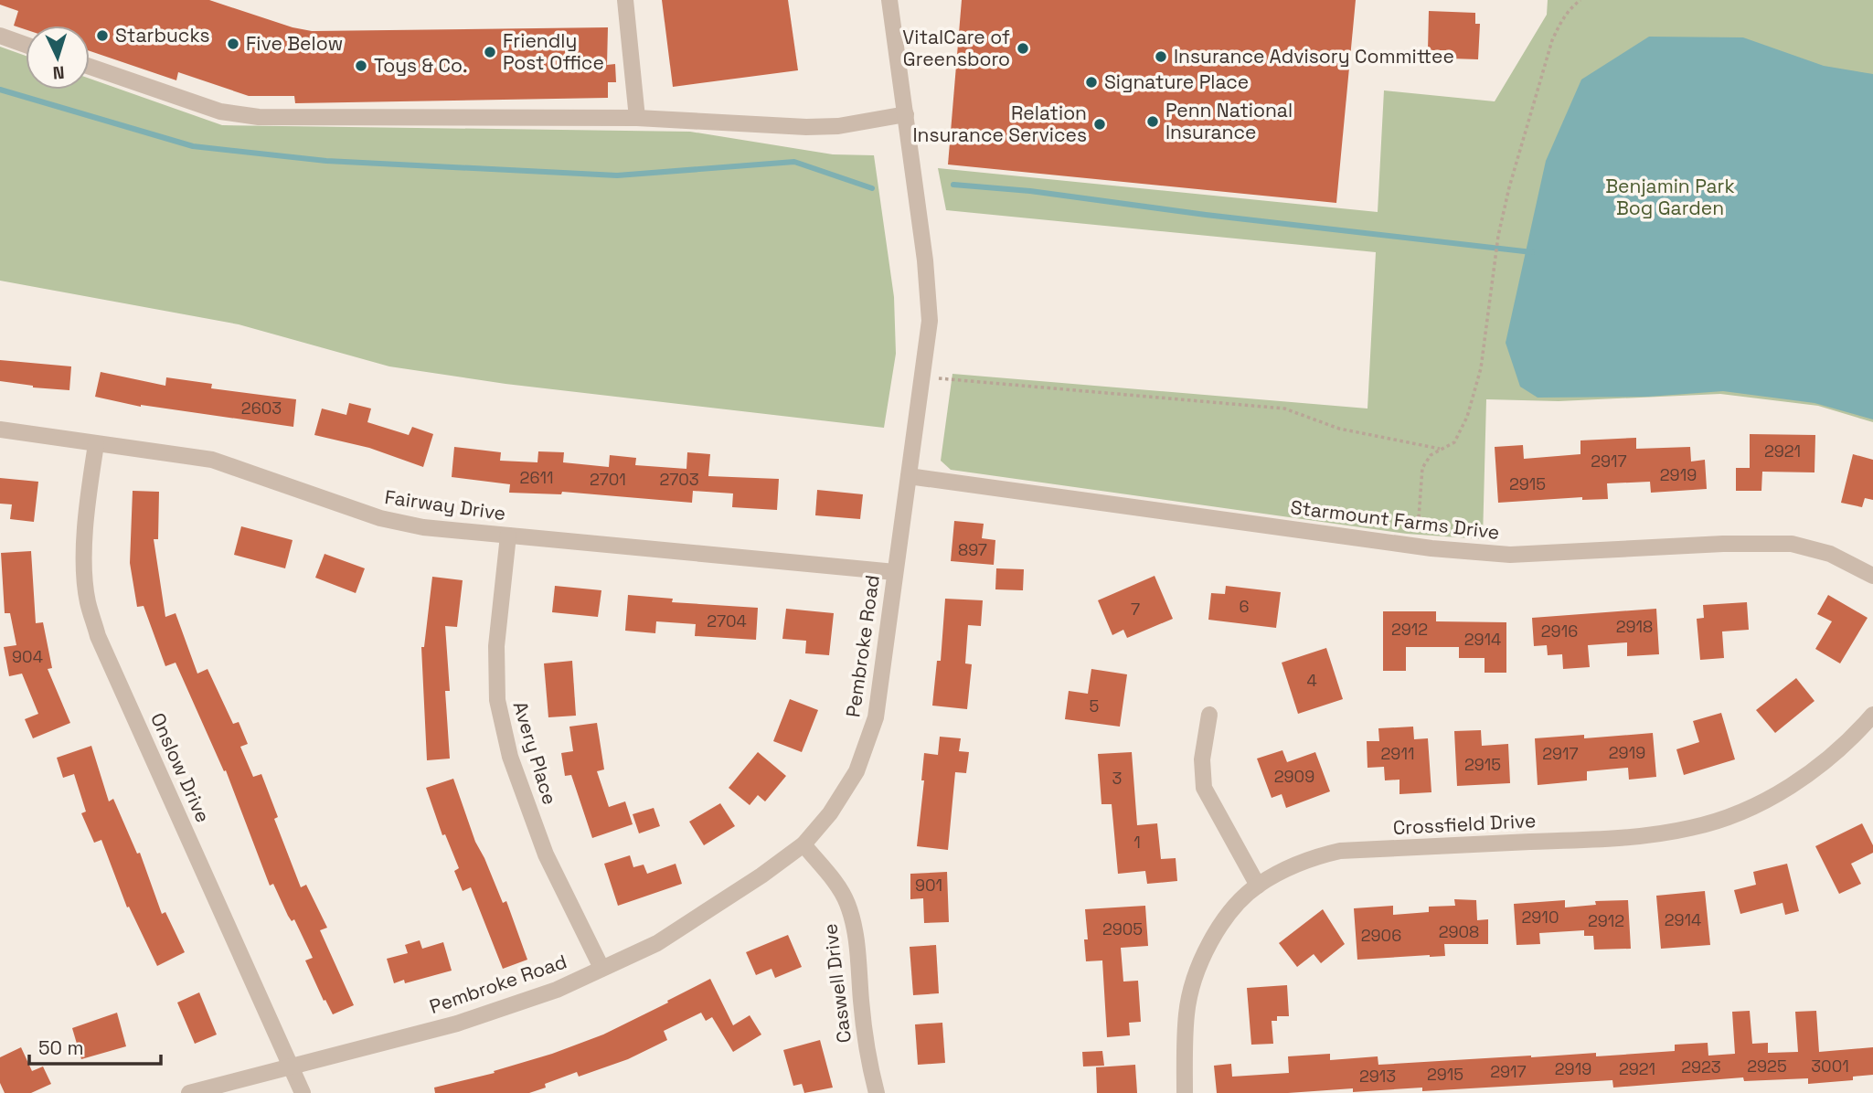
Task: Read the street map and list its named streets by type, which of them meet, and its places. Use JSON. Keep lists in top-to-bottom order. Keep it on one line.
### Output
{"streets":{"street":["Fairway Drive","Starmount Farms Drive","Pembroke Road","Avery Place","Onslow Drive","Crossfield Drive","Caswell Drive"]},"crossings":[["Fairway Drive","Pembroke Road"],["Fairway Drive","Avery Place"],["Fairway Drive","Onslow Drive"],["Starmount Farms Drive","Pembroke Road"],["Pembroke Road","Avery Place"],["Pembroke Road","Onslow Drive"],["Pembroke Road","Caswell Drive"]],"parks":["Benjamin Park Bog Garden"],"places":["Starbucks","Five Below","VitalCare of Greensboro","Friendly Post Office","Insurance Advisory Committee","Toys & Co.","Signature Place","Penn National Insurance","Relation Insurance Services"],"house_numbers":["2603","2921","2917","2919","2611","2701","2703","2915","897","6","7","2704","2918","2912","2916","2914","904","4","5","2919","2911","2917","2915","2909","3","1","901","2910","2914","2912","2905","2908","2906","2925","3001","2923","2919","2921","2917","2915","2913"],"scale_bar":"50 m","north":"bottom"}
